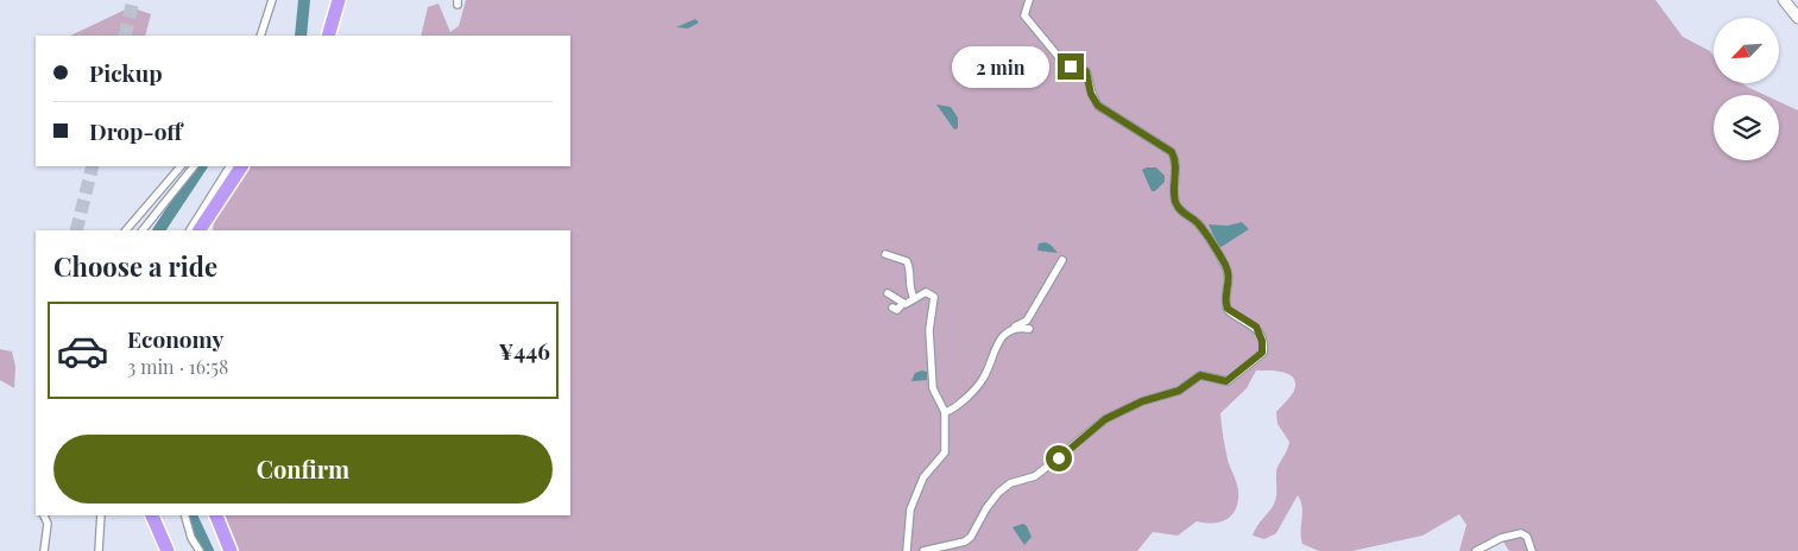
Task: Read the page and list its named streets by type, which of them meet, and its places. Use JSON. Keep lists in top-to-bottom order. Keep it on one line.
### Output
{"north":"bottom left","page":{"banner":["Pickup","Drop-off"],"bubble":"2 min","heading":"Choose a ride","list":[{"name":"Economy","note":"3 min · 16:58","value":"¥446"}],"buttons":"Confirm"}}
